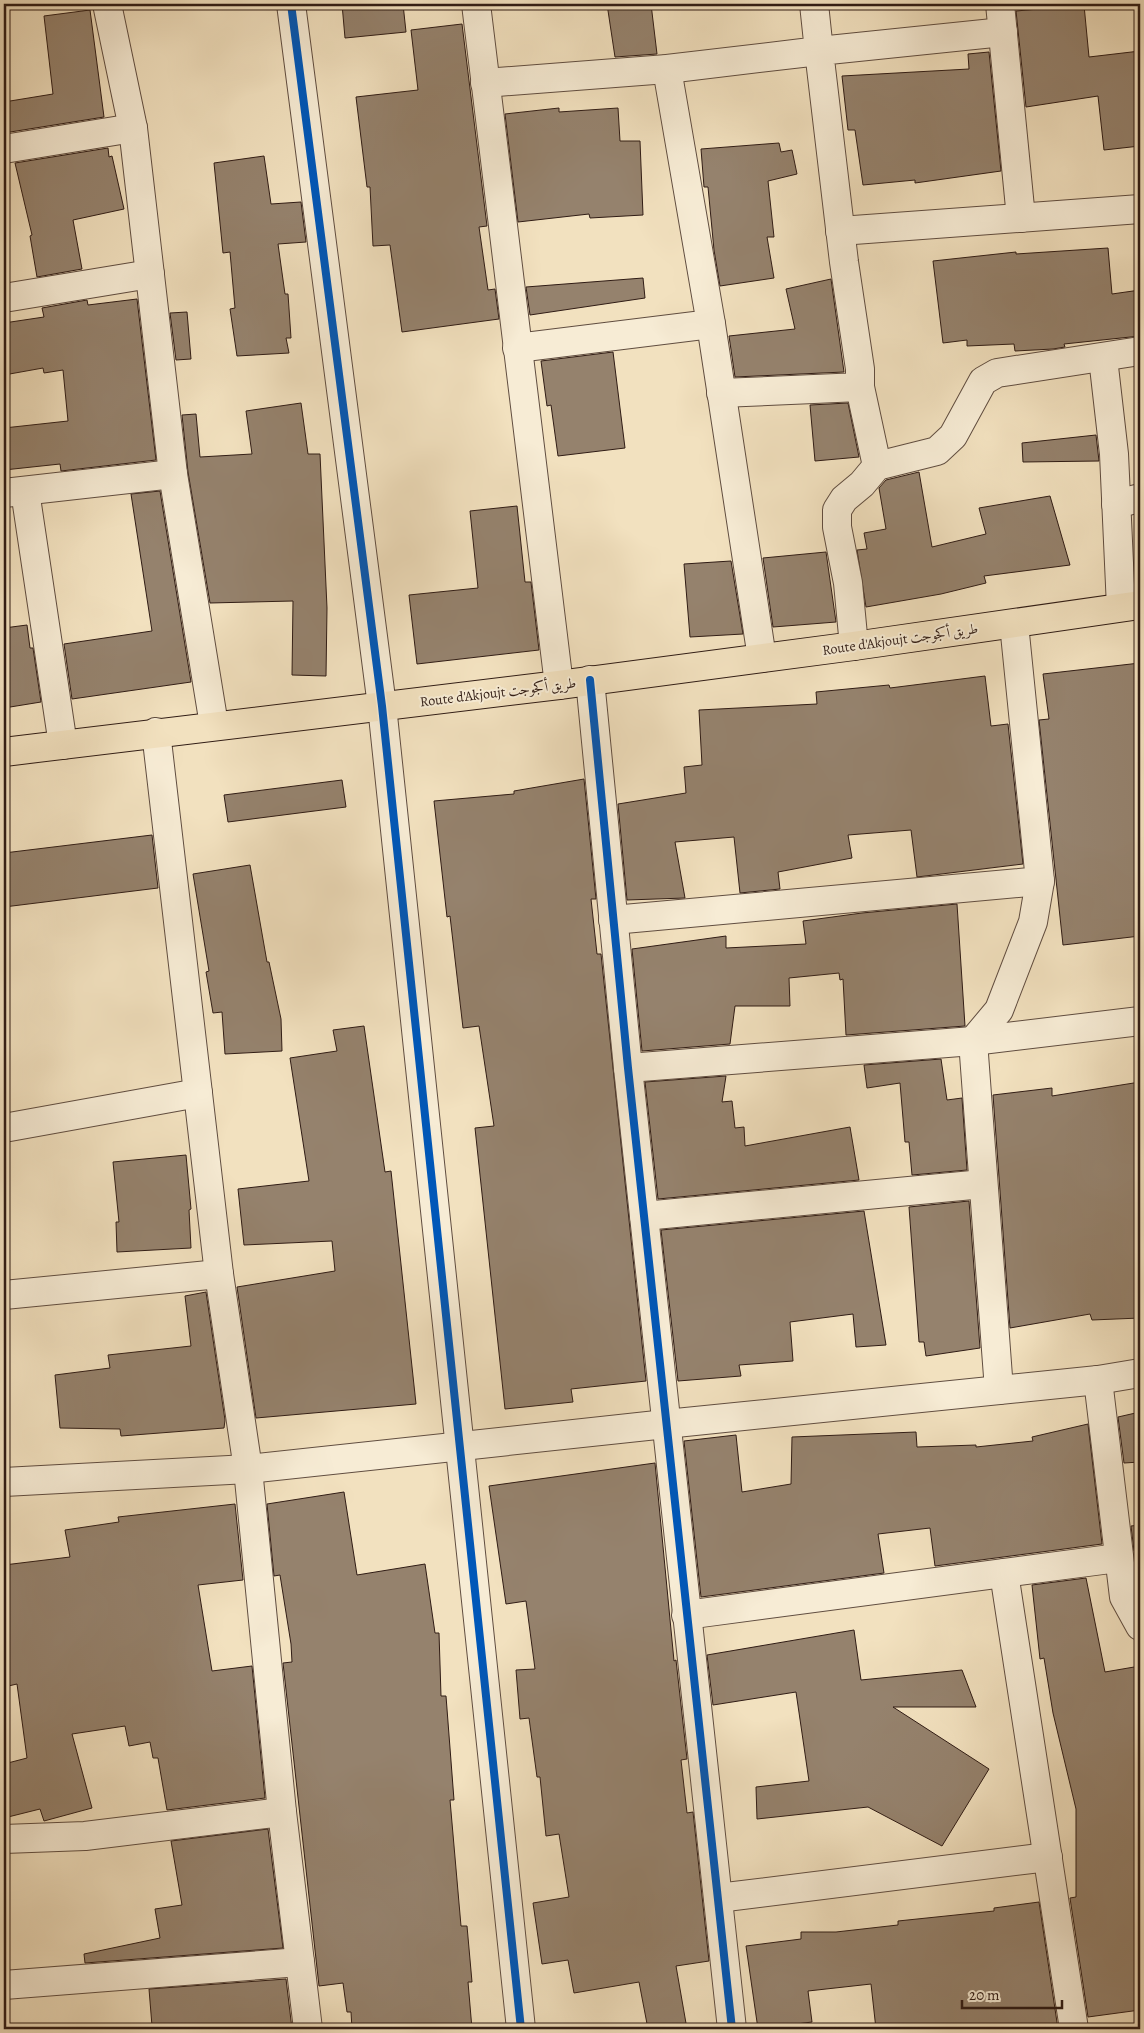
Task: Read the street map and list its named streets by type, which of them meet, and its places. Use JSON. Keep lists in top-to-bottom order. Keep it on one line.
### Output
{"streets":{"highway":["Route d'Akjoujt طريق أكجوجت"]},"scale_bar":"20 m"}
